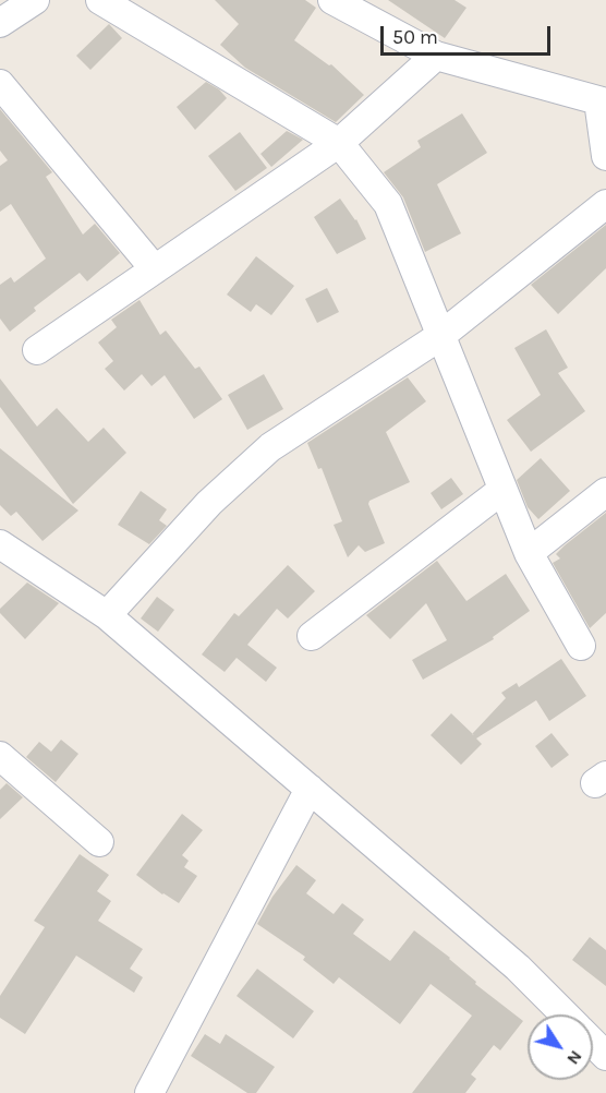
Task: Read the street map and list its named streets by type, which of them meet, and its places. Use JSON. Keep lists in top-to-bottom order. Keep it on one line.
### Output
{"scale_bar":"50 m","north":"bottom right"}
